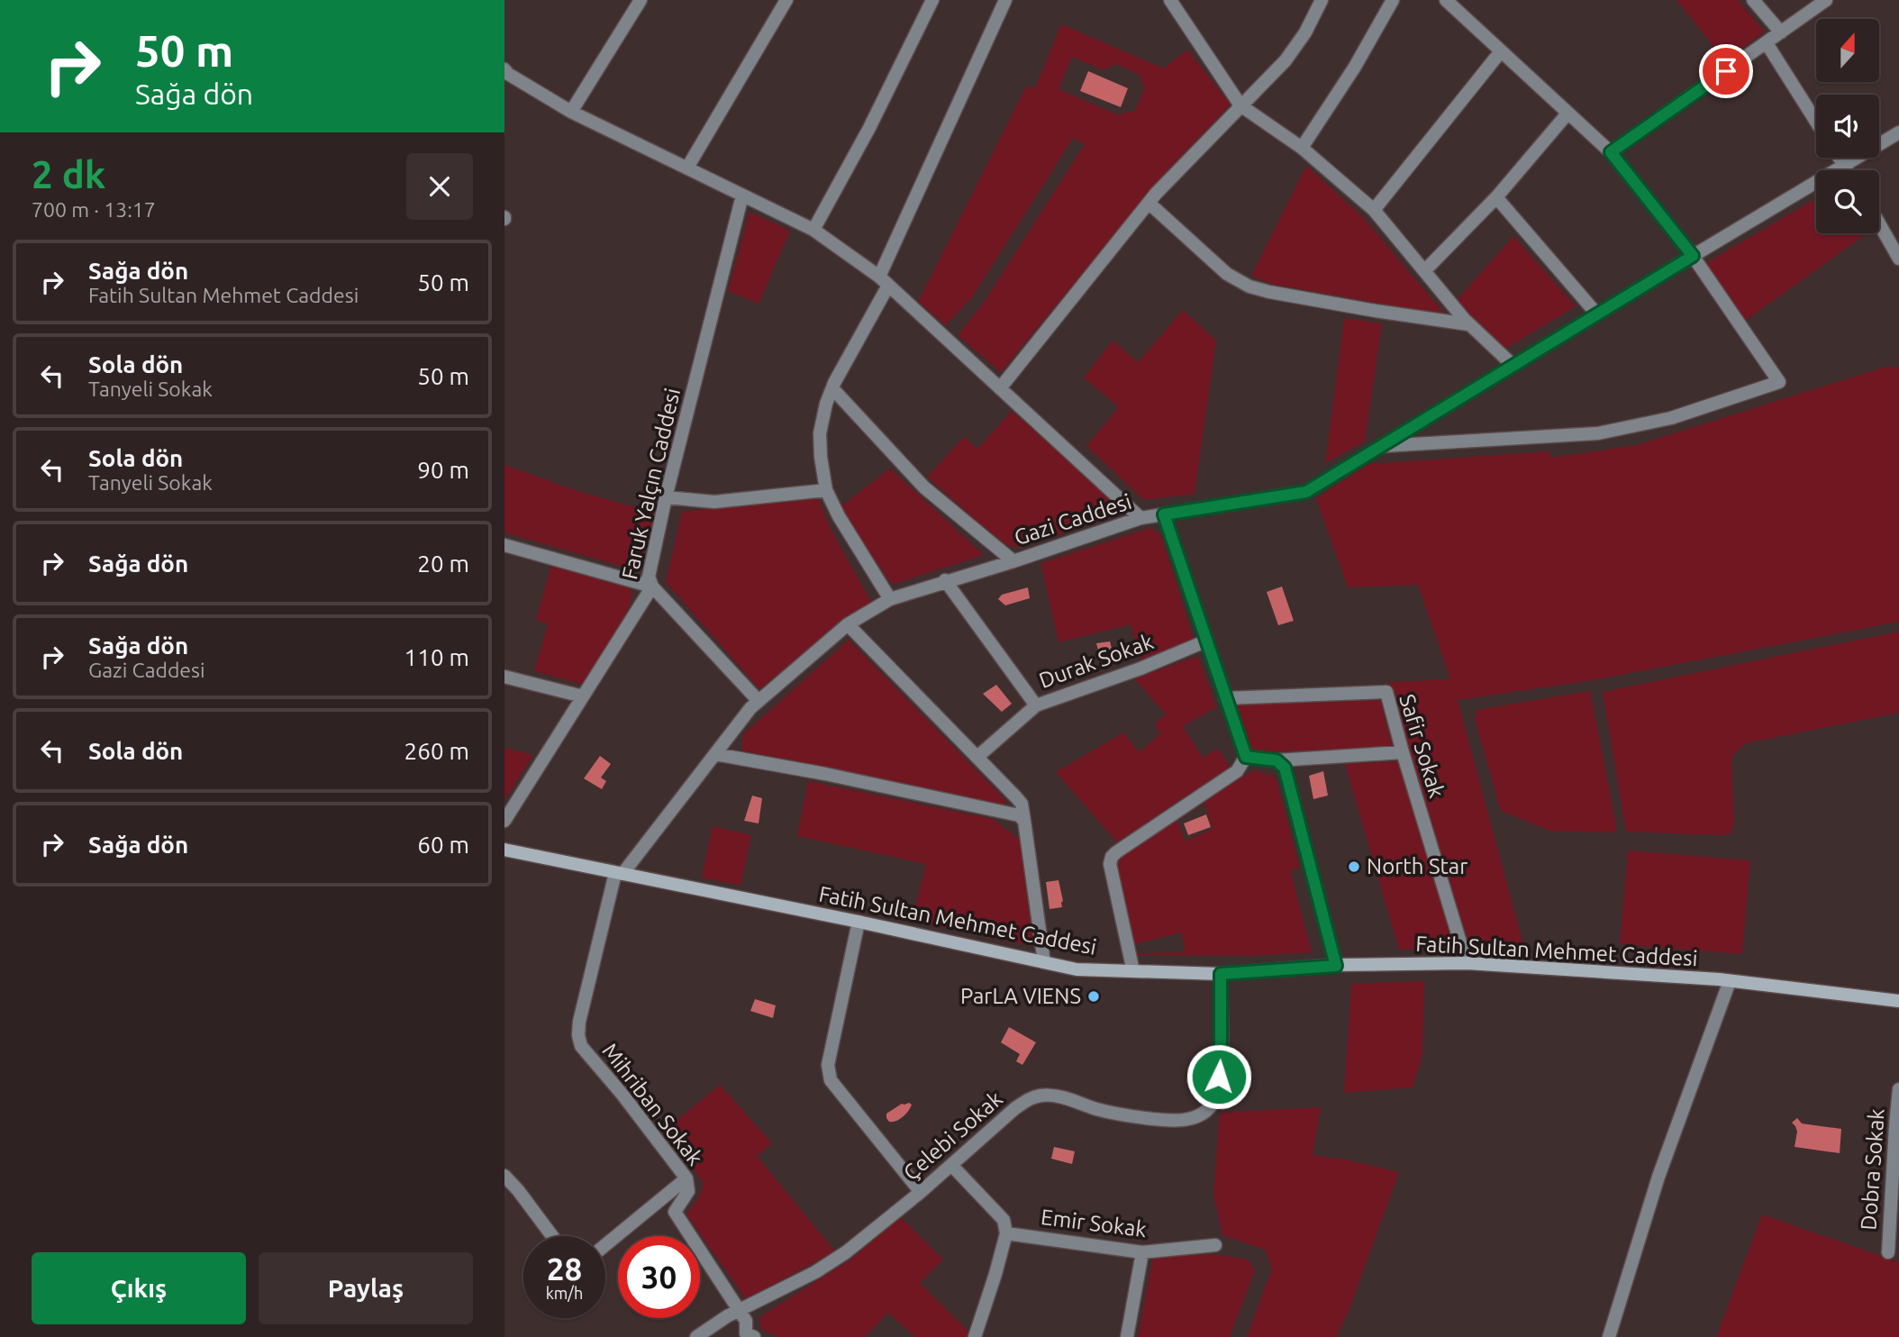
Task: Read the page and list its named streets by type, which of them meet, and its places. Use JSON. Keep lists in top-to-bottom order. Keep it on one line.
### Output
{"streets":{"street":["Faruk Yalçın Caddesi","Gazi Caddesi","Durak Sokak","Safir Sokak","Fatih Sultan Mehmet Caddesi","Mihriban Sokak","Çelebi Sokak","Dobra Sokak","Emir Sokak"]},"crossings":[["Gazi Caddesi","Fatih Sultan Mehmet Caddesi"],["Gazi Caddesi","Mihriban Sokak"],["Safir Sokak","Fatih Sultan Mehmet Caddesi"],["Fatih Sultan Mehmet Caddesi","Mihriban Sokak"],["Fatih Sultan Mehmet Caddesi","Çelebi Sokak"],["Mihriban Sokak","Çelebi Sokak"]],"places":["North Star","ParLA VIENS"],"north":"top","page":{"turn":["50 m","Sağa dön"],"heading":["2 dk","700 m · 13:17"],"list":[{"name":"Sağa dön","note":"Fatih Sultan Mehmet Caddesi","value":"50 m"},{"name":"Sola dön","note":"Tanyeli Sokak","value":"50 m"},{"name":"Sola dön","note":"Tanyeli Sokak","value":"90 m"},{"name":"Sağa dön","value":"20 m"},{"name":"Sağa dön","note":"Gazi Caddesi","value":"110 m"},{"name":"Sola dön","value":"260 m"},{"name":"Sağa dön","value":"60 m"}],"speed":"28 km/h","limit":"30","buttons":["Çıkış","Paylaş"]}}
